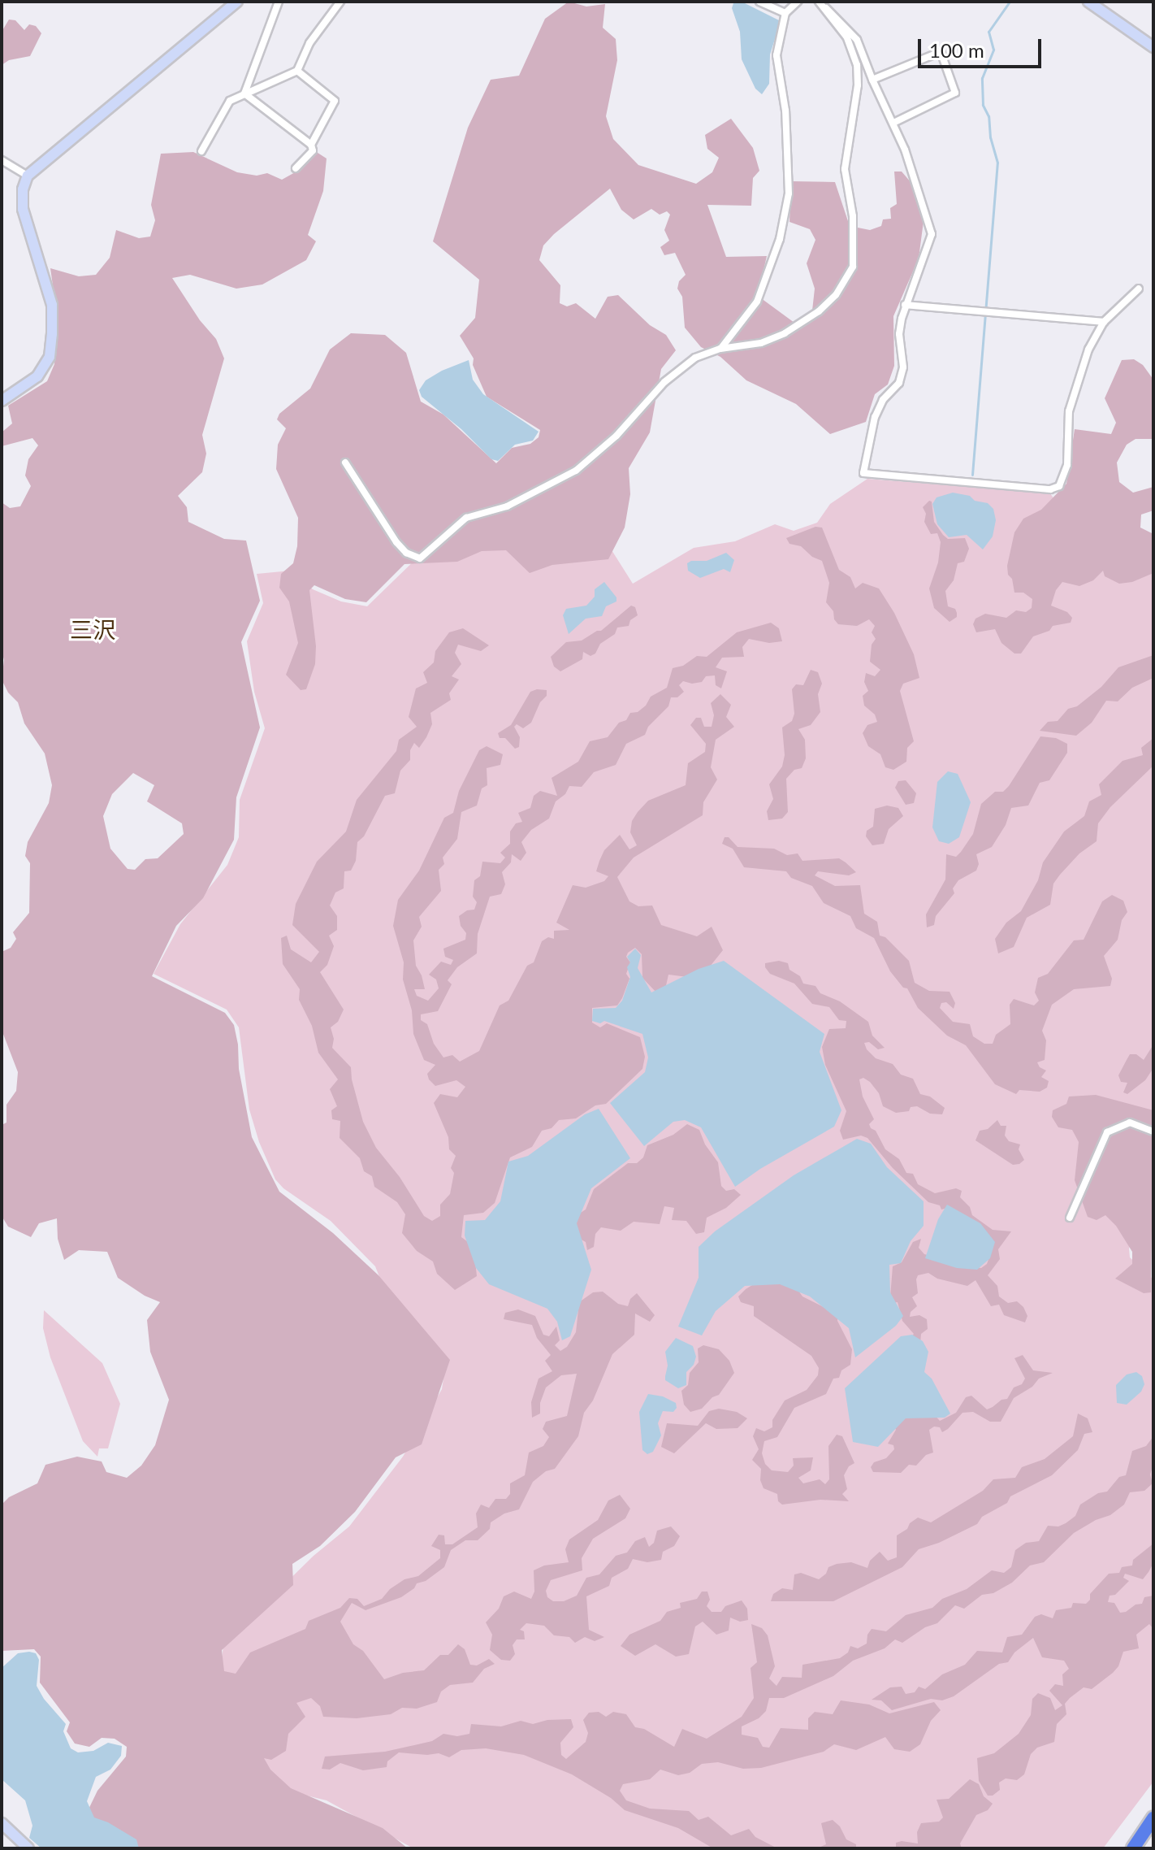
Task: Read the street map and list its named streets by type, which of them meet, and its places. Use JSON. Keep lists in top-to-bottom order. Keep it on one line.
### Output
{"districts":["三沢"],"scale_bar":"100 m"}
